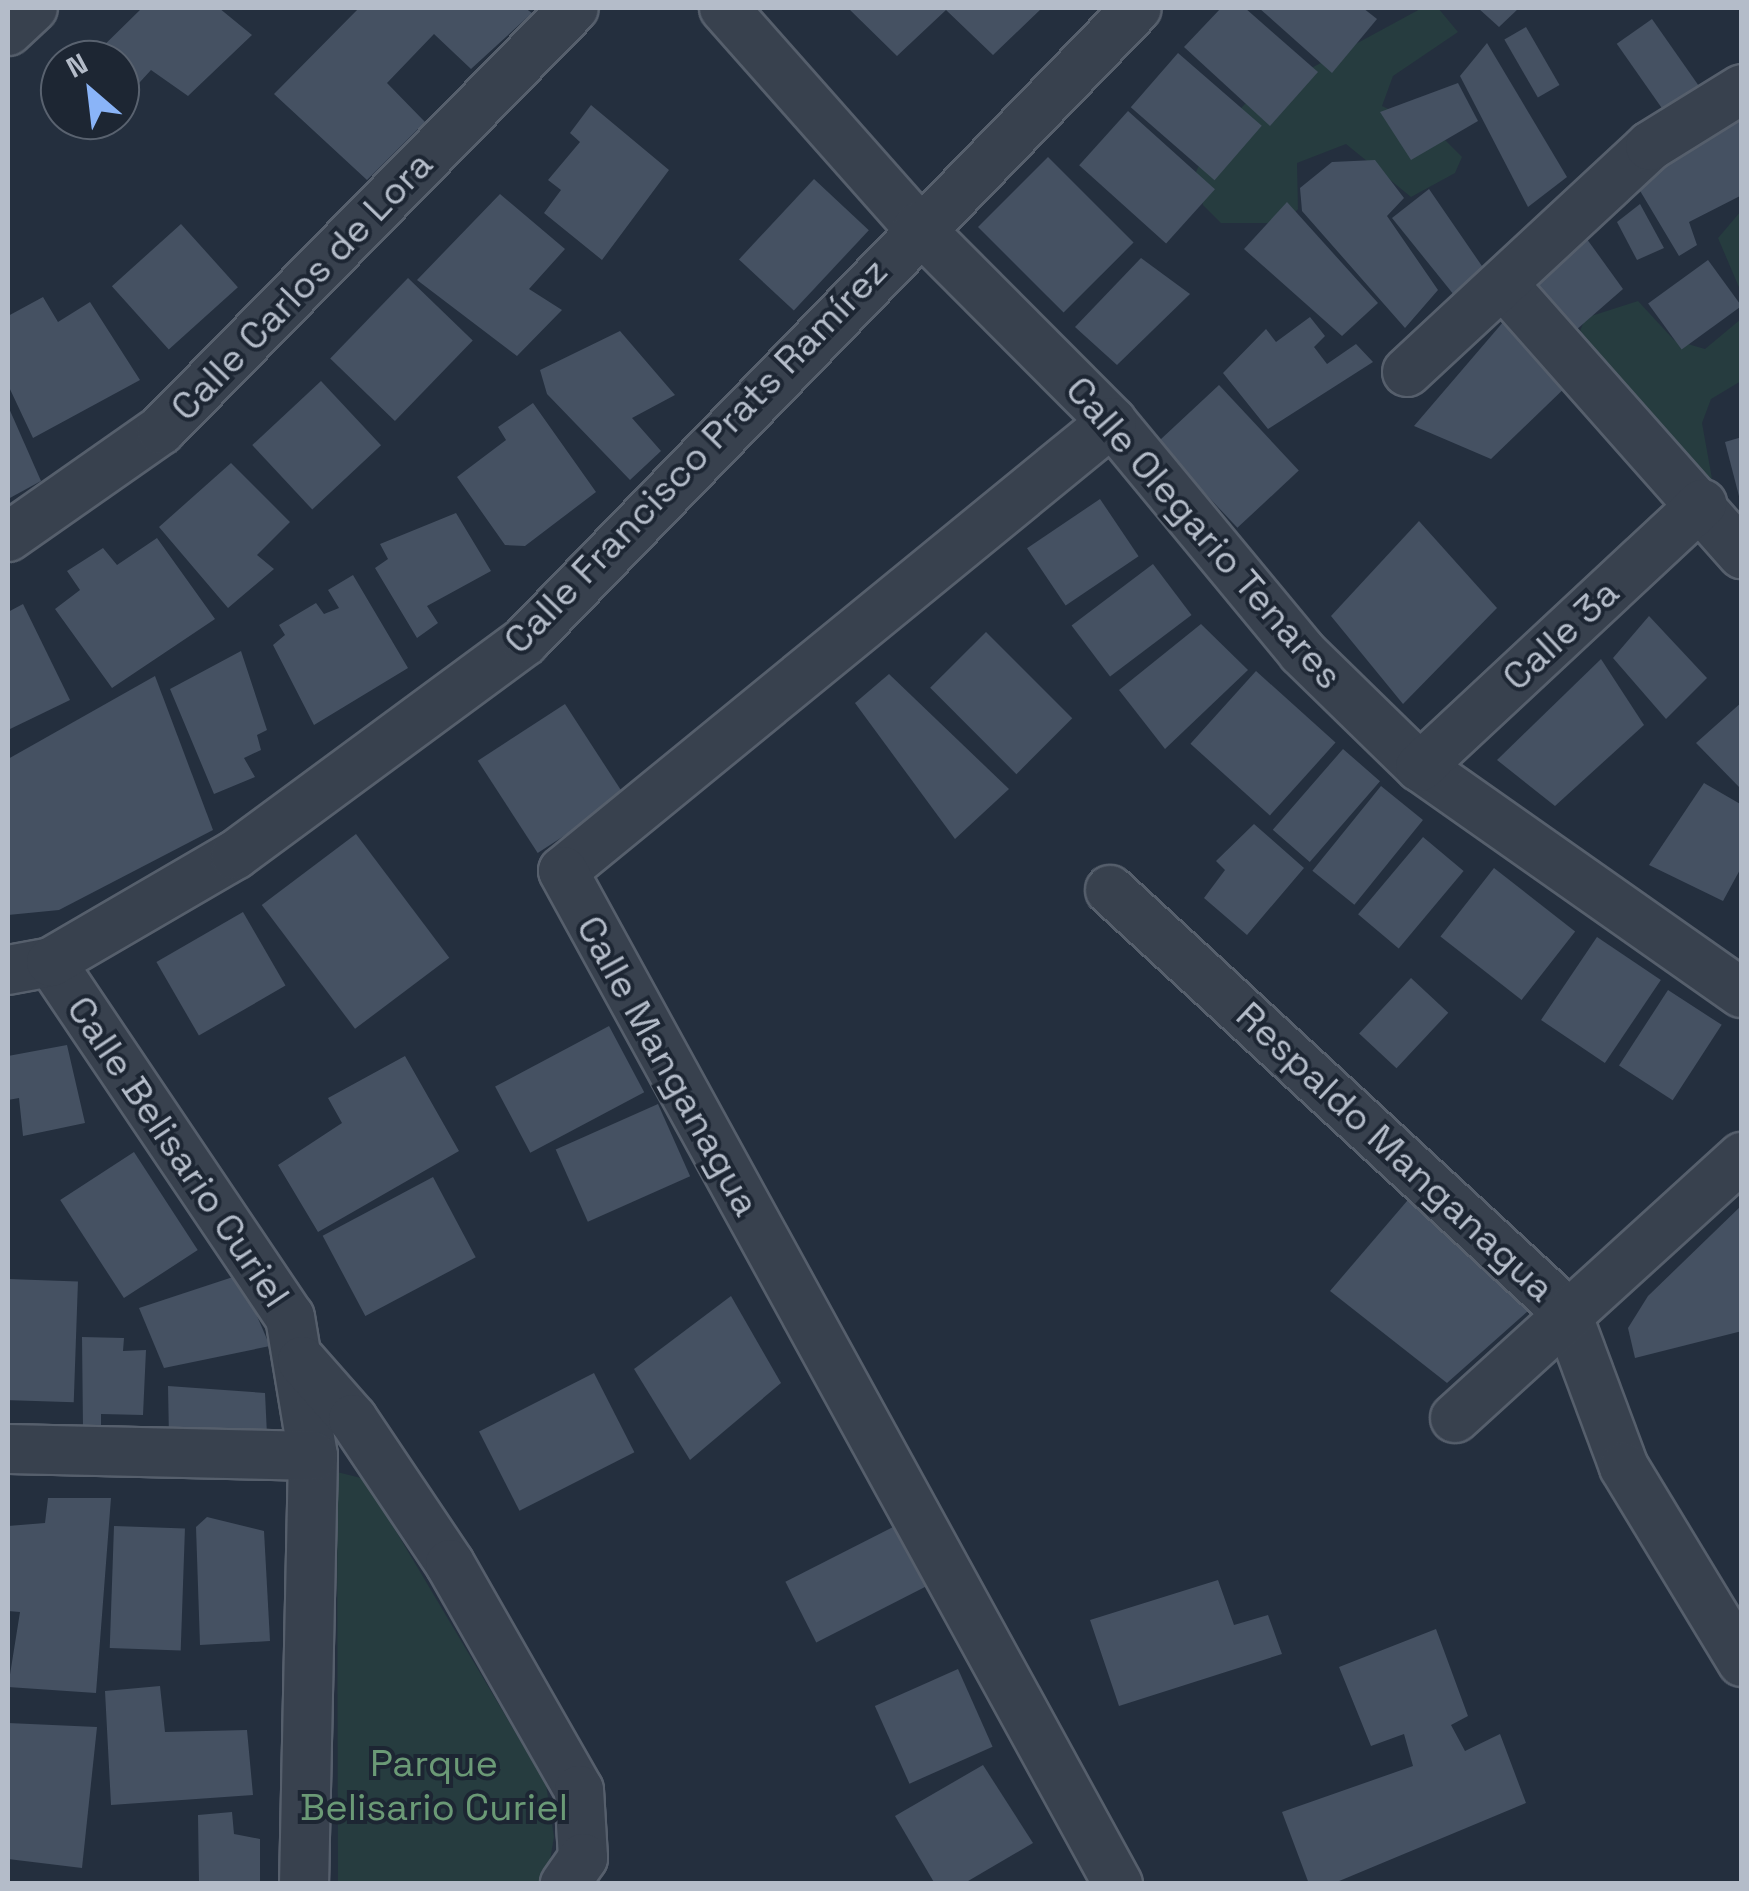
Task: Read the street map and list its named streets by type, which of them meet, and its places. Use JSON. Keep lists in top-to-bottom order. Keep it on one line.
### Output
{"streets":{"street":["Calle Carlos de Lora","Calle Francisco Prats Ramírez","Calle Olegario Tenares","Calle 3a","Calle Manganagua","Calle Belisario Curiel","Respaldo Manganagua"]},"crossings":[["Calle Francisco Prats Ramírez","Calle Olegario Tenares"],["Calle Francisco Prats Ramírez","Calle Belisario Curiel"],["Calle Olegario Tenares","Calle 3a"],["Calle Olegario Tenares","Calle Manganagua"]],"parks":["Parque Belisario Curiel"],"north":"top left"}
